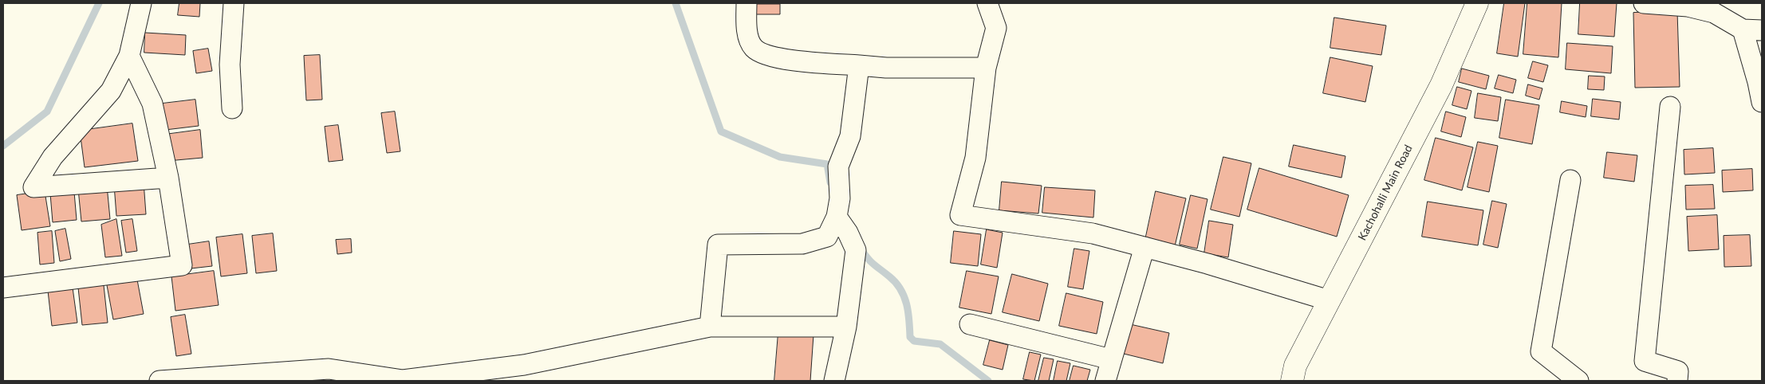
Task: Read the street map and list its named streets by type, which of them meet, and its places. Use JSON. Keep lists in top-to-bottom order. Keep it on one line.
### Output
{"streets":{"street":["Kachohalli Main Road"]}}
